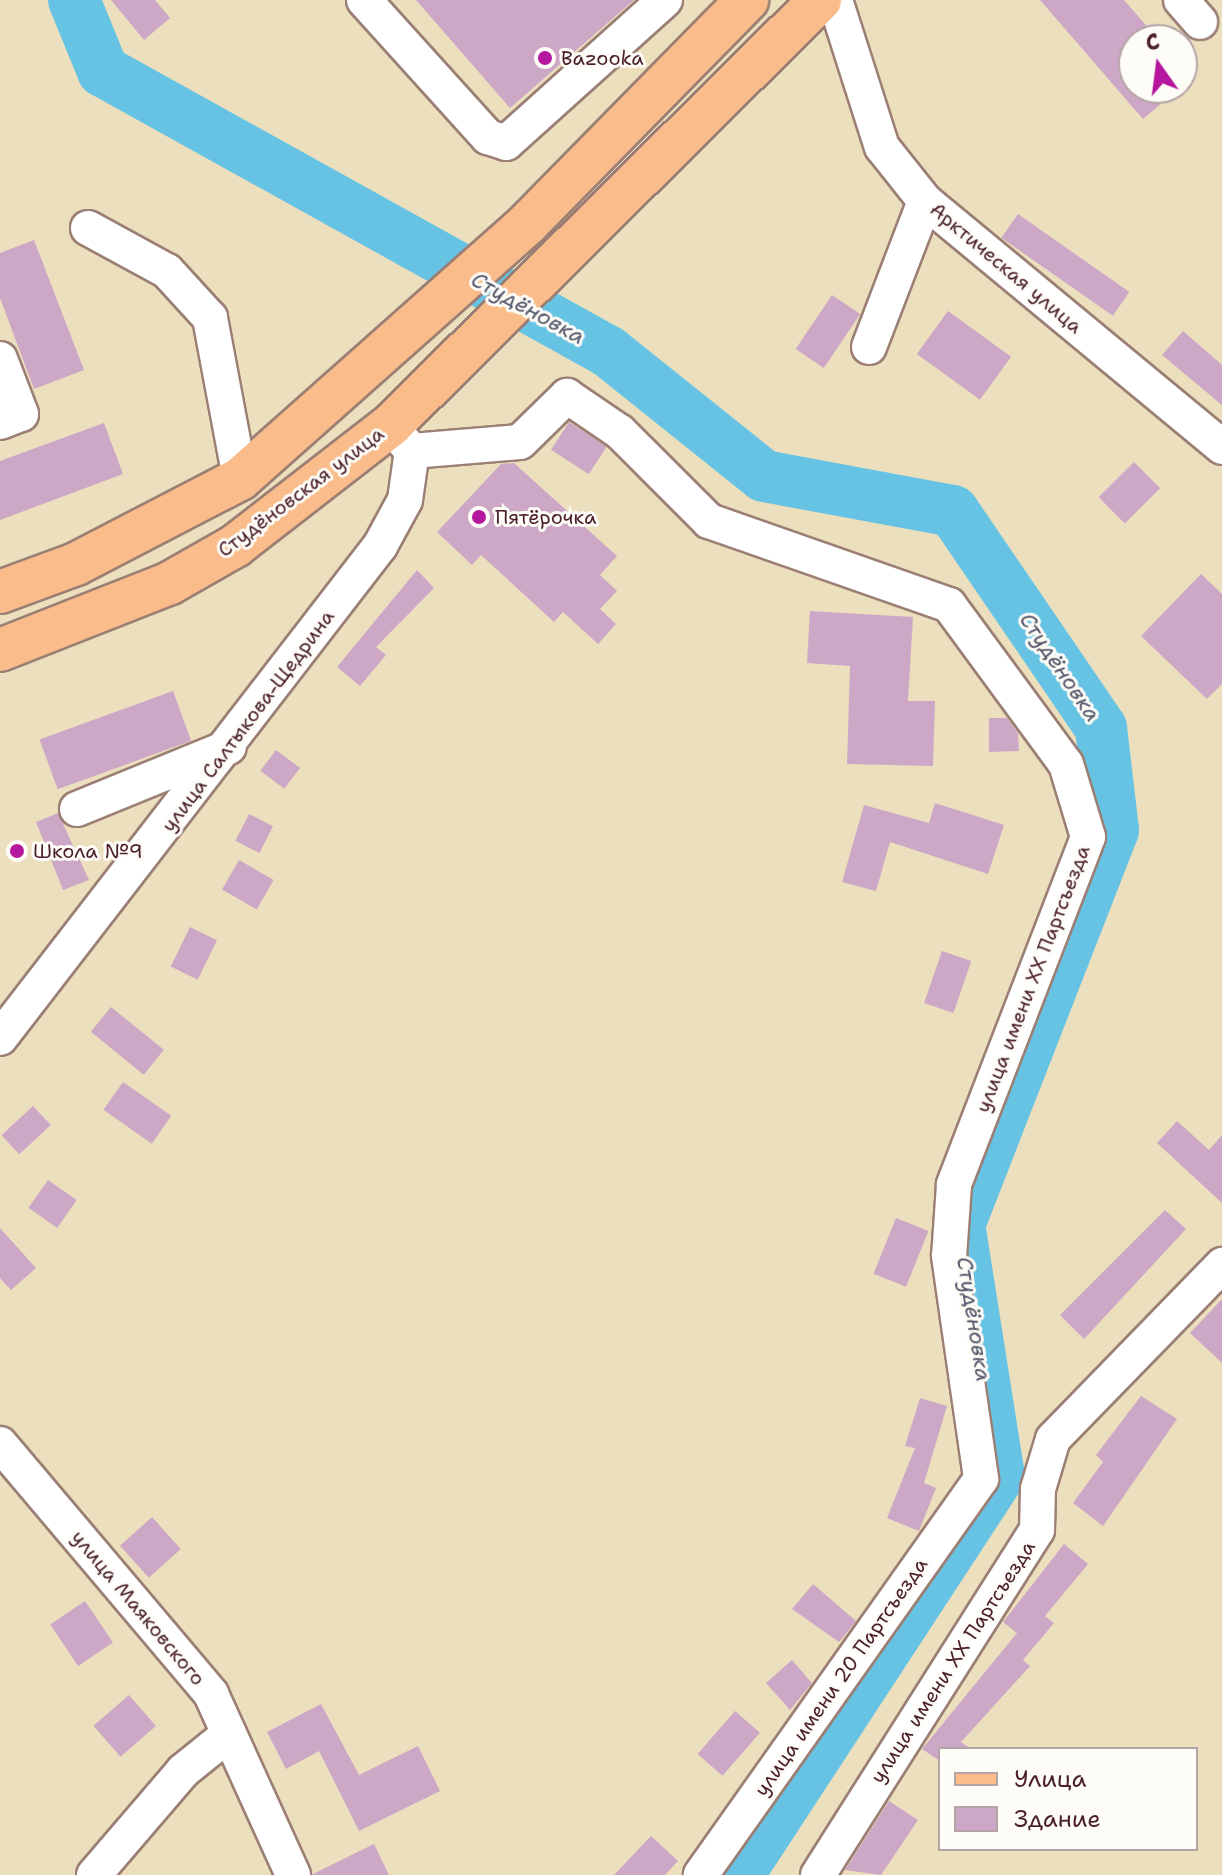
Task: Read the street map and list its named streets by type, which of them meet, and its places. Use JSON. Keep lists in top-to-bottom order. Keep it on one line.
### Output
{"streets":{"main road":["Студёновская улица"],"street":["Арктическая улица","улица Салтыкова-Щедрина","улица имени ХХ Партсъезда","улица Маяковского","улица имени 20 Партсъезда"]},"crossings":[["Студёновская улица","улица Салтыкова-Щедрина"],["Студёновская улица","улица имени ХХ Партсъезда"],["улица Салтыкова-Щедрина","улица имени ХХ Партсъезда"],["улица имени ХХ Партсъезда","улица имени 20 Партсъезда"]],"water":["Студёновка"],"places":["Bazooka","Пятёрочка","Школа №9"],"legend":["Улица","Здание"],"north":"top"}
